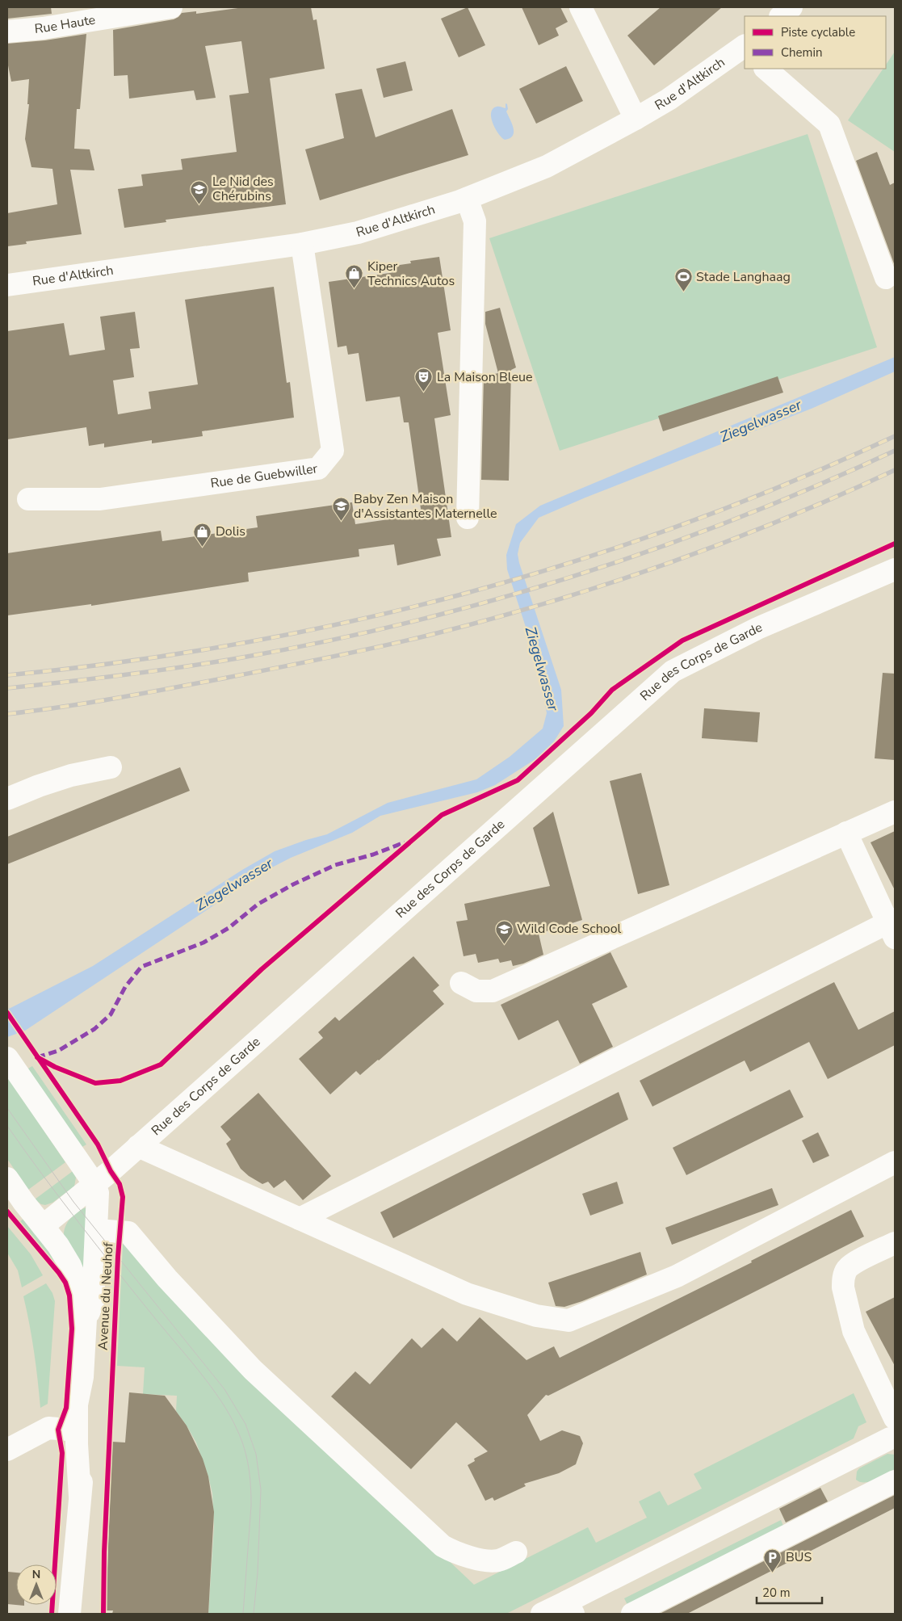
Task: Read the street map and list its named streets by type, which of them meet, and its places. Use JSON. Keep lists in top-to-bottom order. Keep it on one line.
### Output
{"streets":{"street":["Rue Haute","Rue d'Altkirch","Rue de Guebwiller","Rue des Corps de Garde","Avenue du Neuhof"]},"crossings":[["Rue d'Altkirch","Rue de Guebwiller"],["Rue des Corps de Garde","Avenue du Neuhof"]],"water":["Ziegelwasser"],"places":{"school or university":["Le Nid des Chérubins","Baby Zen Maison d'Assistantes Maternelle","Wild Code School"],"shop":["Kiper Technics Autos","Dolis"],"sports":["Stade Langhaag"],"theatre":["La Maison Bleue"],"parking":["BUS"]},"legend":["Piste cyclable","Chemin"],"scale_bar":"20 m","north":"top"}
